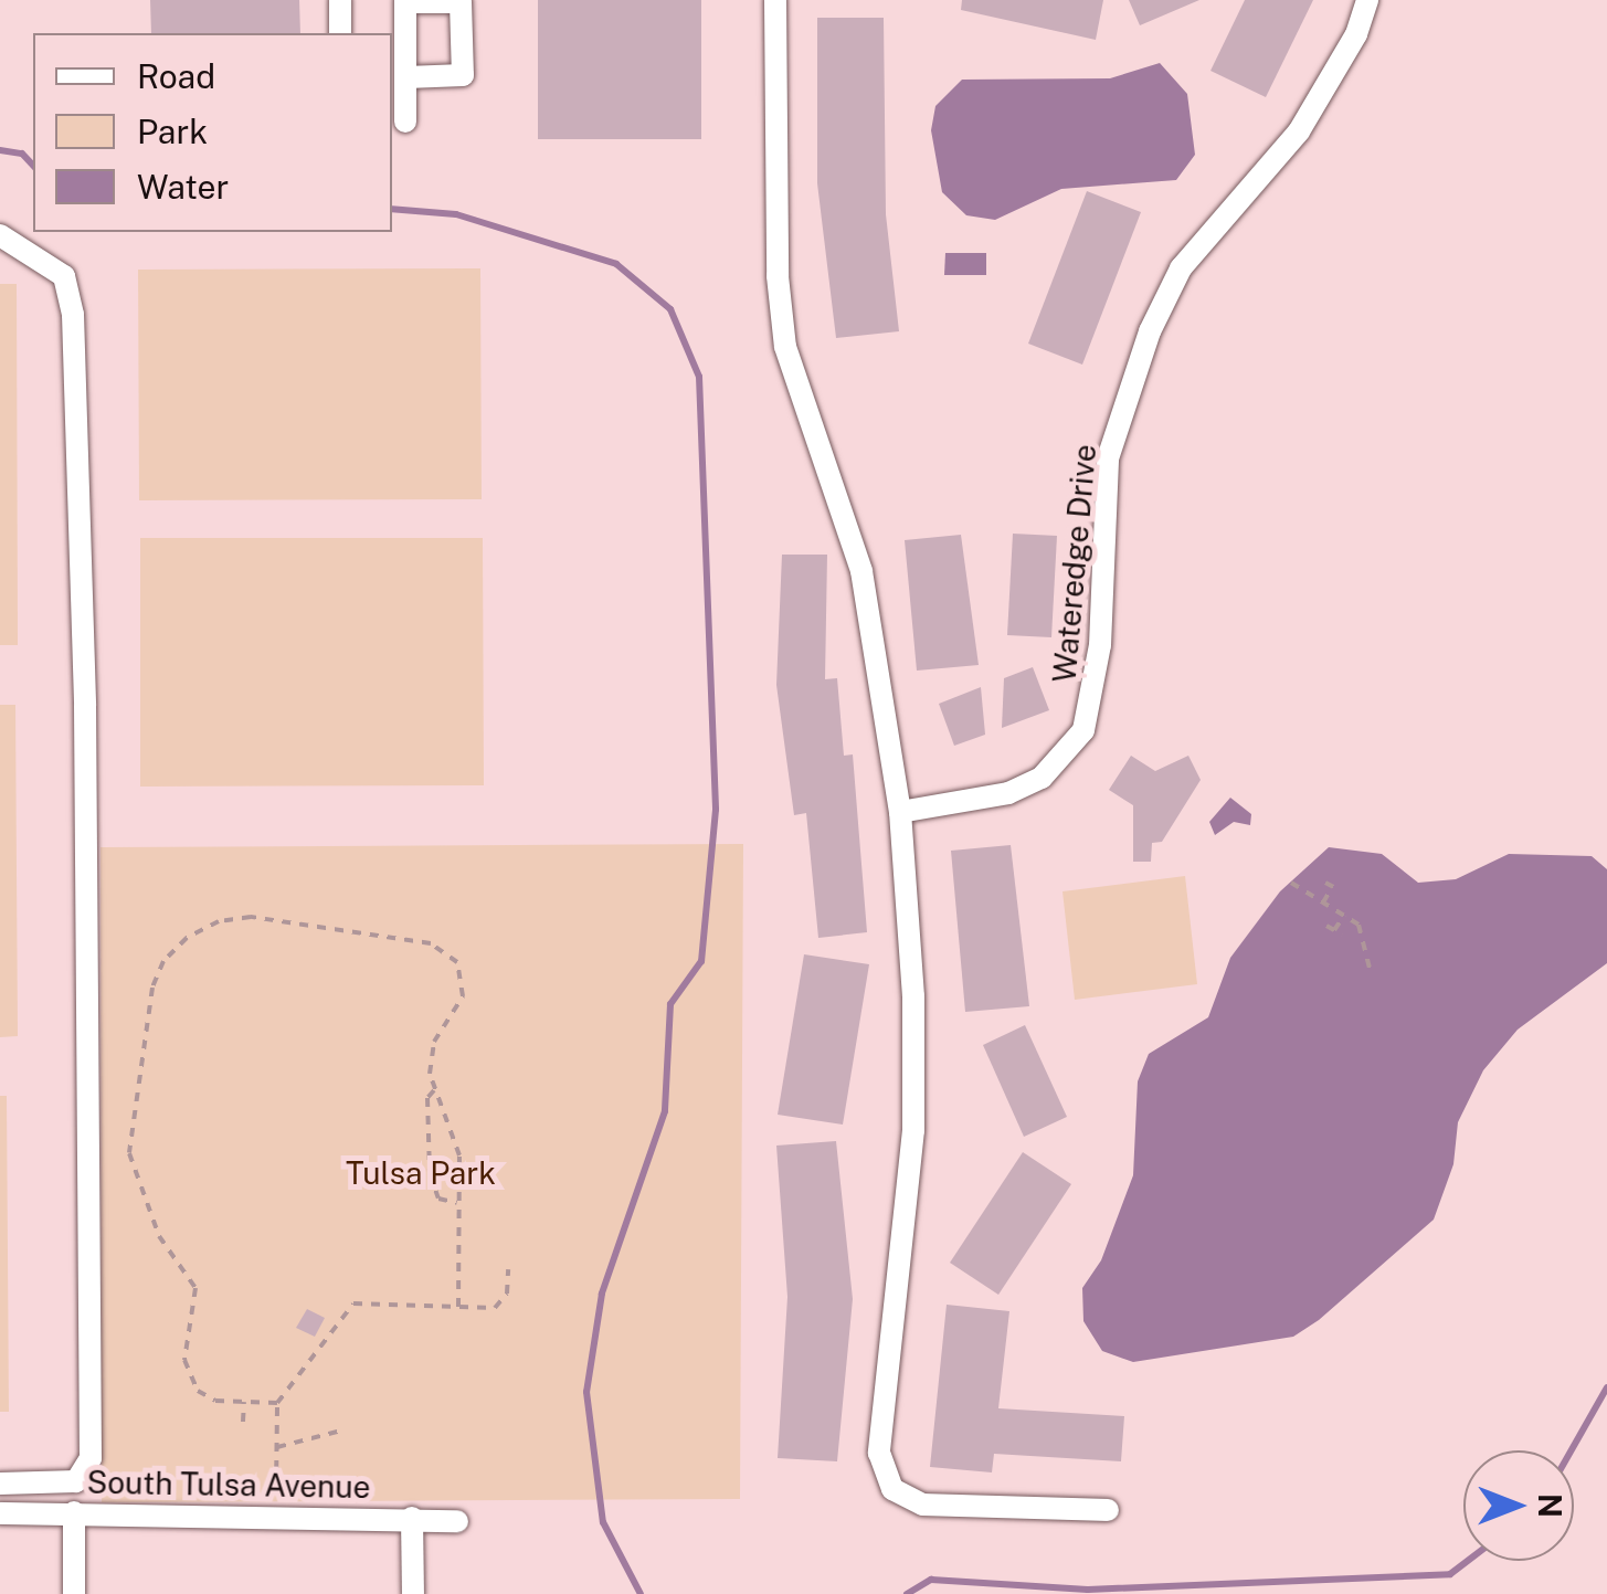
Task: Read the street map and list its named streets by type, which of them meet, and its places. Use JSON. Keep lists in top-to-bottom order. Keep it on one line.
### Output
{"streets":{"street":["Wateredge Drive","South Tulsa Avenue"]},"parks":["Tulsa Park"],"legend":["Road","Park","Water"],"north":"right"}
